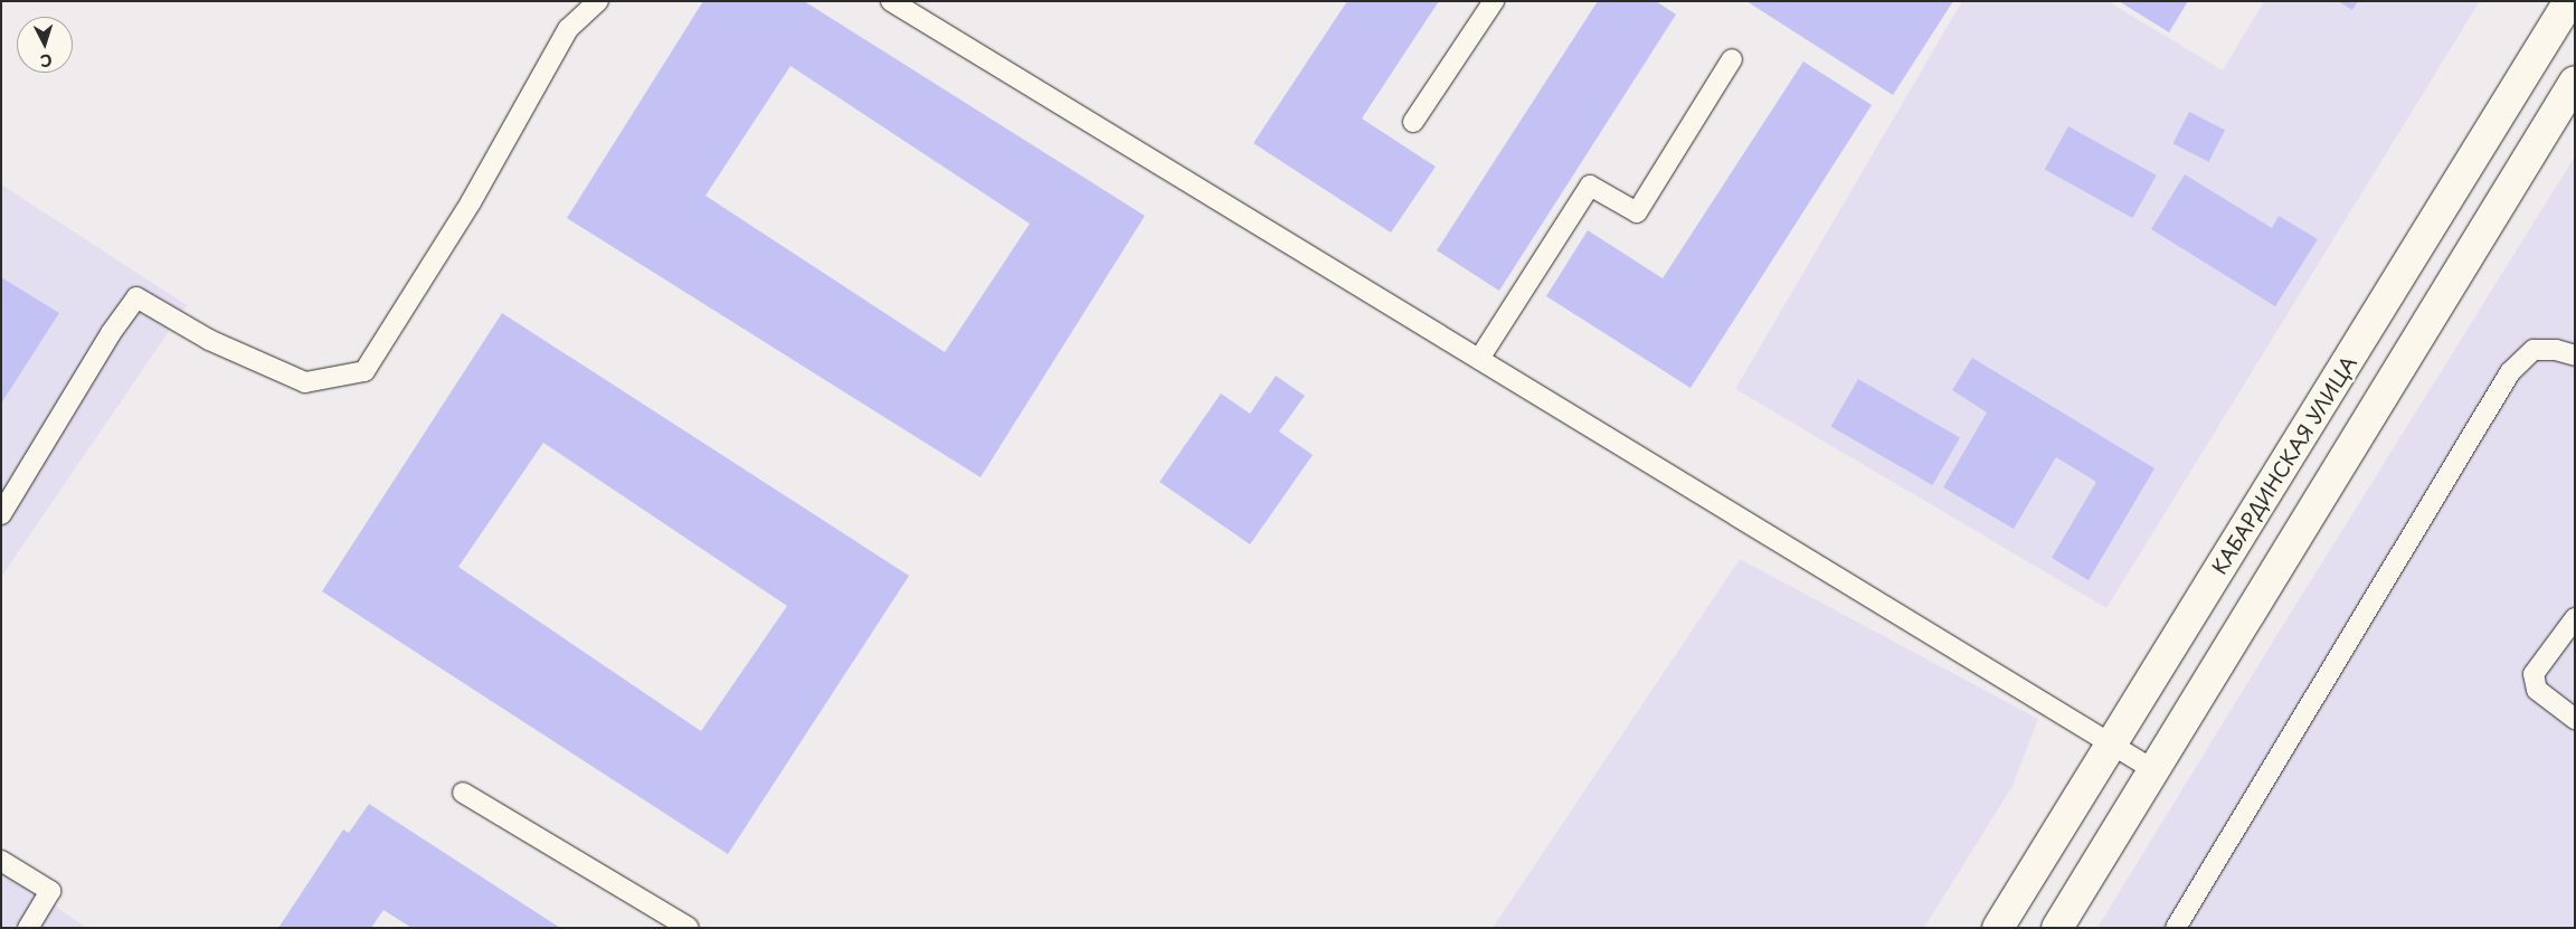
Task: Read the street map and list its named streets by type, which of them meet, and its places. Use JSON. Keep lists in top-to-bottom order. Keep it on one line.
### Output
{"streets":{"main road":["КАБАРДИНСКАЯ УЛИЦА"]},"north":"bottom"}
